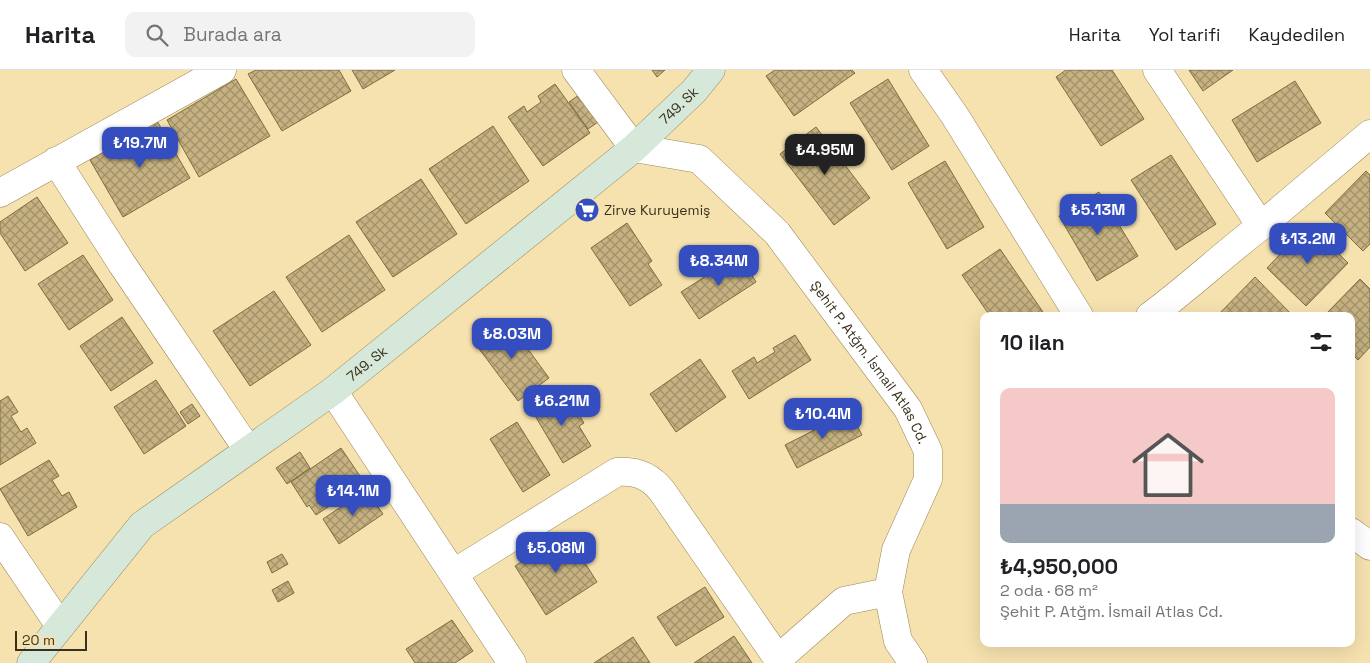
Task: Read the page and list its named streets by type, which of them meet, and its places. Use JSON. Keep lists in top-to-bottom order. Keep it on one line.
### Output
{"streets":{"street":["749. Sk","Şehit P. Atğm. İsmail Atlas Cd."]},"crossings":[["749. Sk","Şehit P. Atğm. İsmail Atlas Cd."]],"places":{"supermarket":["Zirve Kuruyemiş"]},"scale_bar":"20 m","page":{"header":"Harita","search":"Burada ara","nav":["Harita","Yol tarifi","Kaydedilen"],"price":["₺19.7M","₺4.95M","₺5.13M","₺13.2M","₺8.34M","₺8.03M","₺6.21M","₺10.4M","₺14.1M","₺5.08M"],"heading":"10 ilan","list":[{"name":"₺4,950,000","note":"2 oda · 68 m² · Şehit P. Atğm. İsmail Atlas Cd."}],"scale":"20 m"}}
